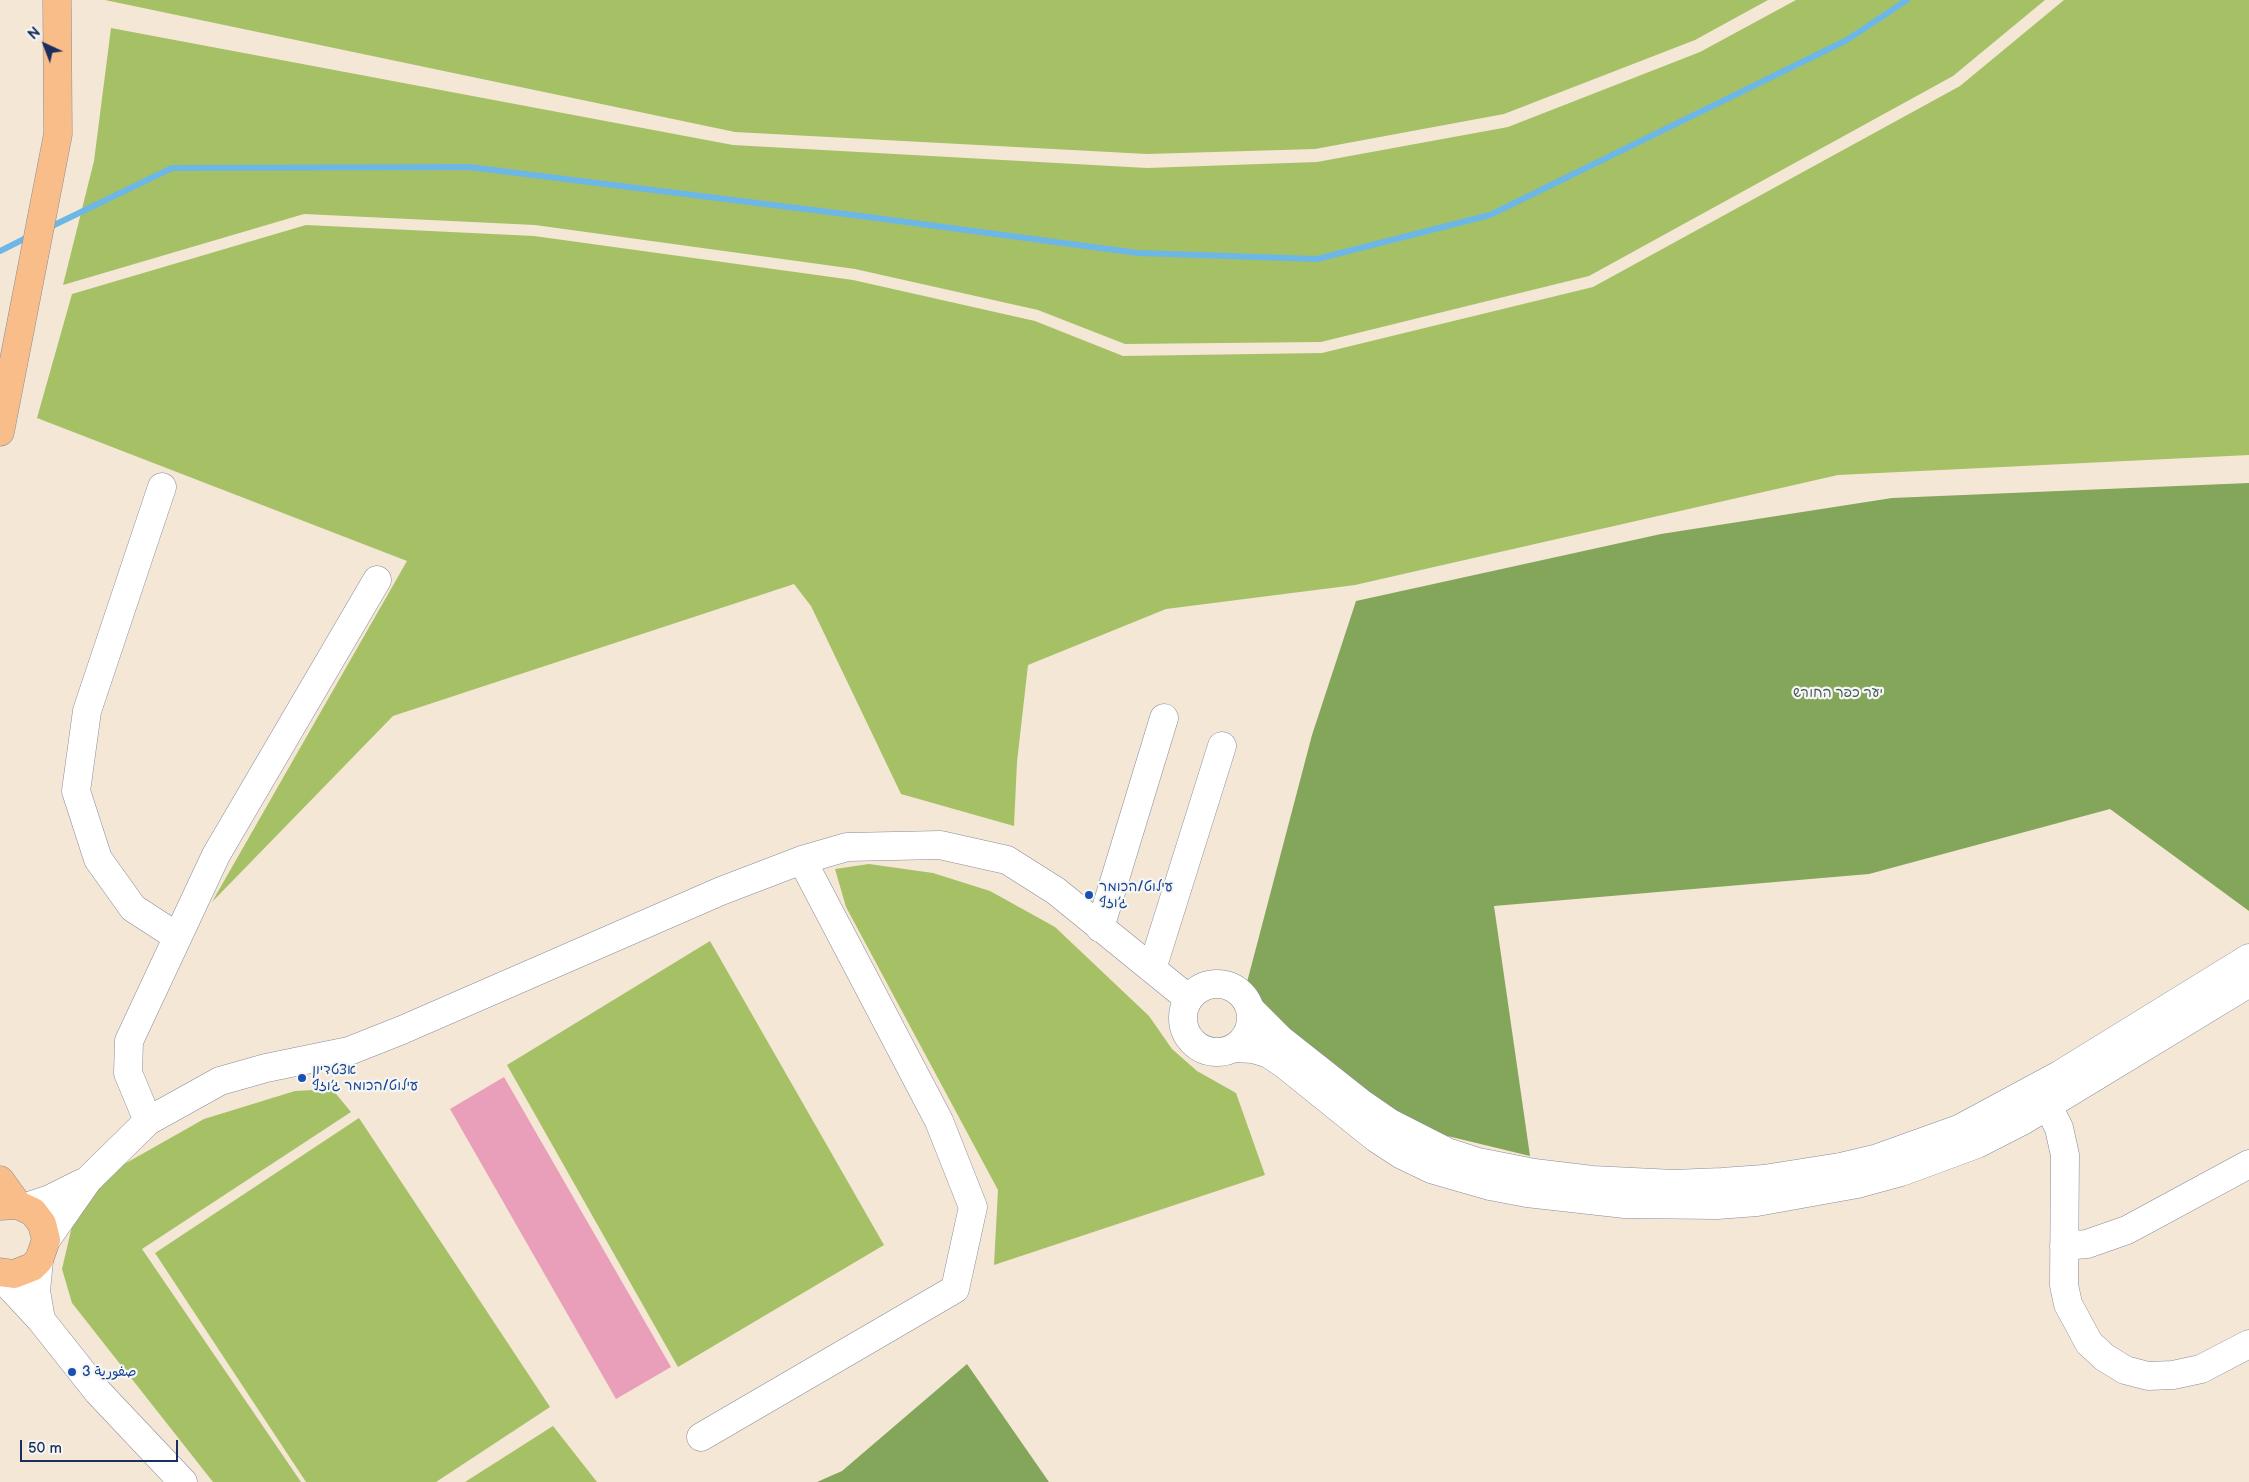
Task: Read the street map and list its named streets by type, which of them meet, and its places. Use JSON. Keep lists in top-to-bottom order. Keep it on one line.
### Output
{"parks":["יער כפר החורש"],"places":["עילוט/הכומר ג׳וזף","אצטדיון עילוט/הכומר ג׳וזף","صفورية 3"],"scale_bar":"50 m","north":"top left"}
